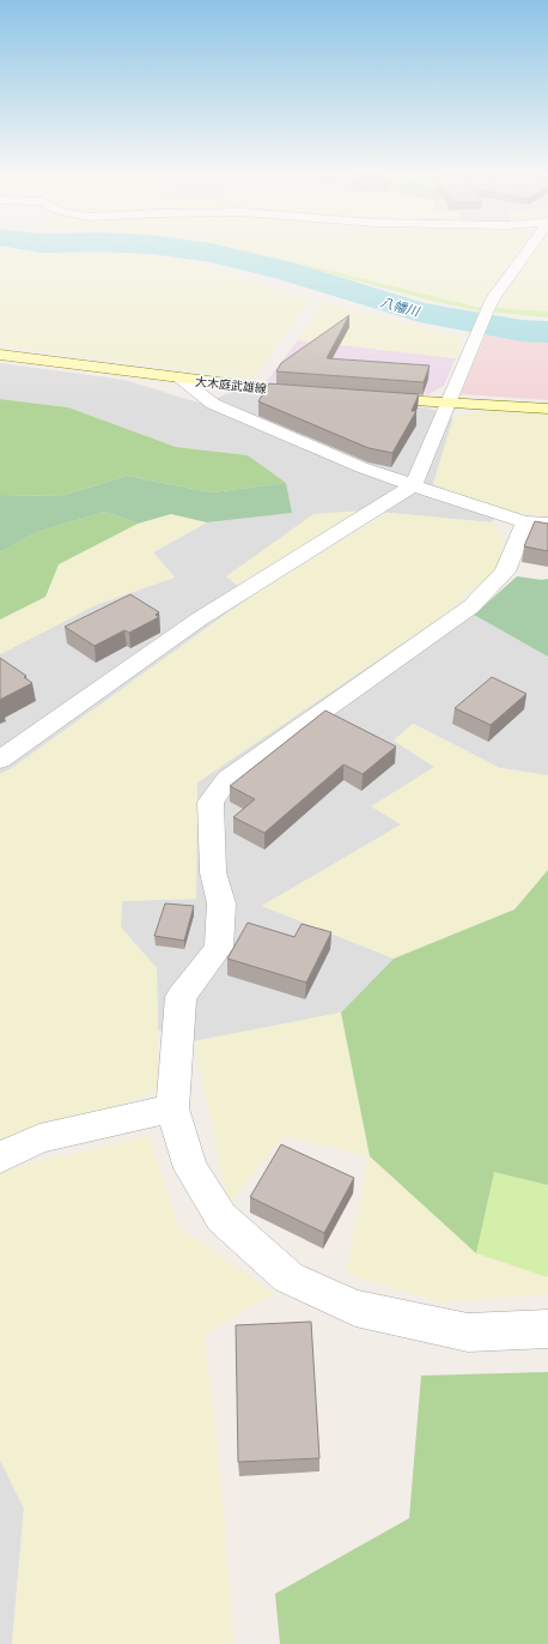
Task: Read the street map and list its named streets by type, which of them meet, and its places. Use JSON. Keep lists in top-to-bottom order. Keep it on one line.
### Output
{"streets":{"main road":["大木庭武雄線"]},"water":["八幡川"]}
